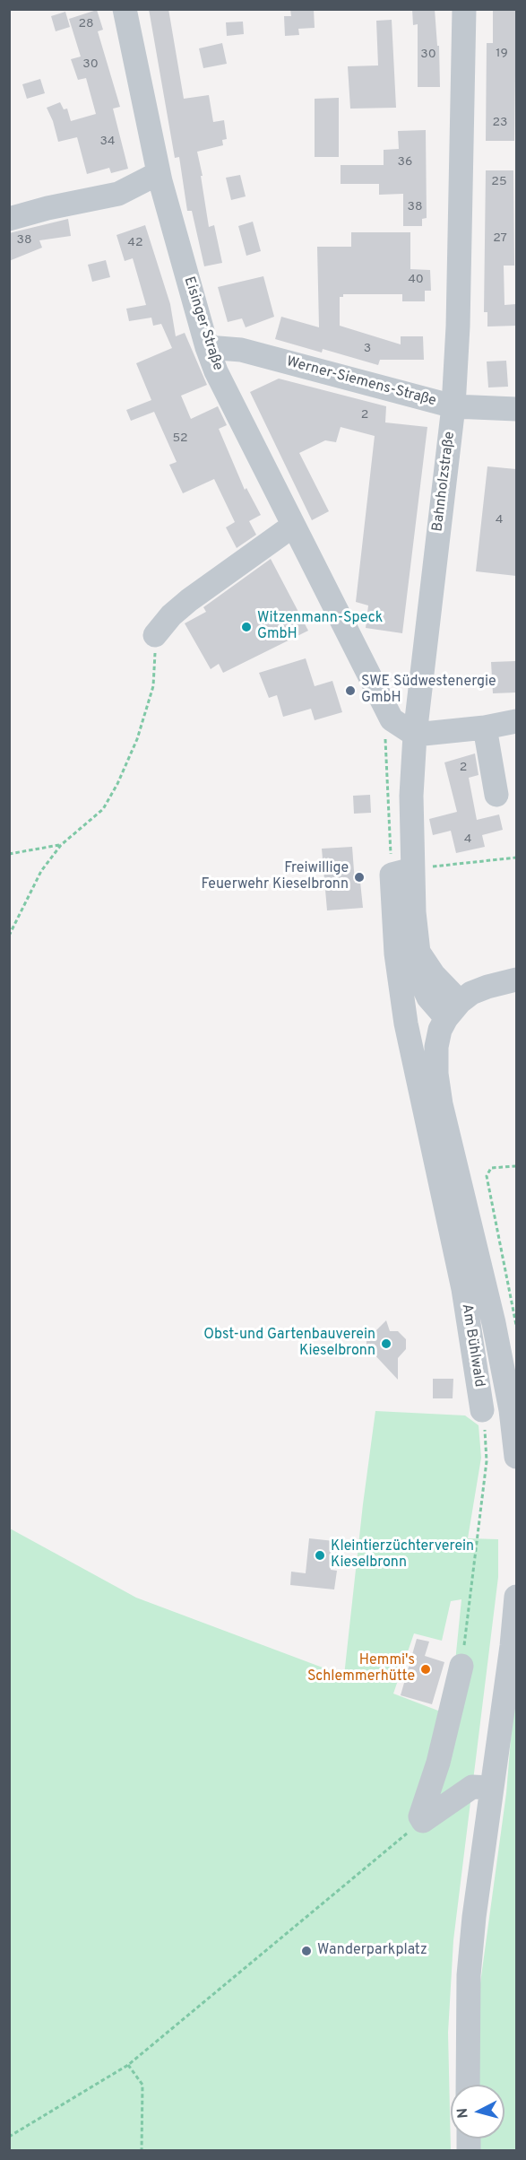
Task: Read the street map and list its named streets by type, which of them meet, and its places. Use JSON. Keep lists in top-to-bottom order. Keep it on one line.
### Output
{"streets":{"street":["Eisinger Straße","Werner-Siemens-Straße","Bahnholzstraße","Am Bühlwald"]},"crossings":[["Eisinger Straße","Werner-Siemens-Straße"],["Eisinger Straße","Bahnholzstraße"],["Werner-Siemens-Straße","Bahnholzstraße"],["Bahnholzstraße","Am Bühlwald"]],"places":["Witzenmann-Speck GmbH","SWE Südwestenergie GmbH","Freiwillige Feuerwehr Kieselbronn","Obst-und Gartenbauverein Kieselbronn","Kleintierzüchterverein Kieselbronn","Hemmi's Schlemmerhütte","Wanderparkplatz"],"house_numbers":["28","19","30","30","23","34","36","25","38","27","38","42","40","3","2","52","4","2","4"],"north":"left"}
